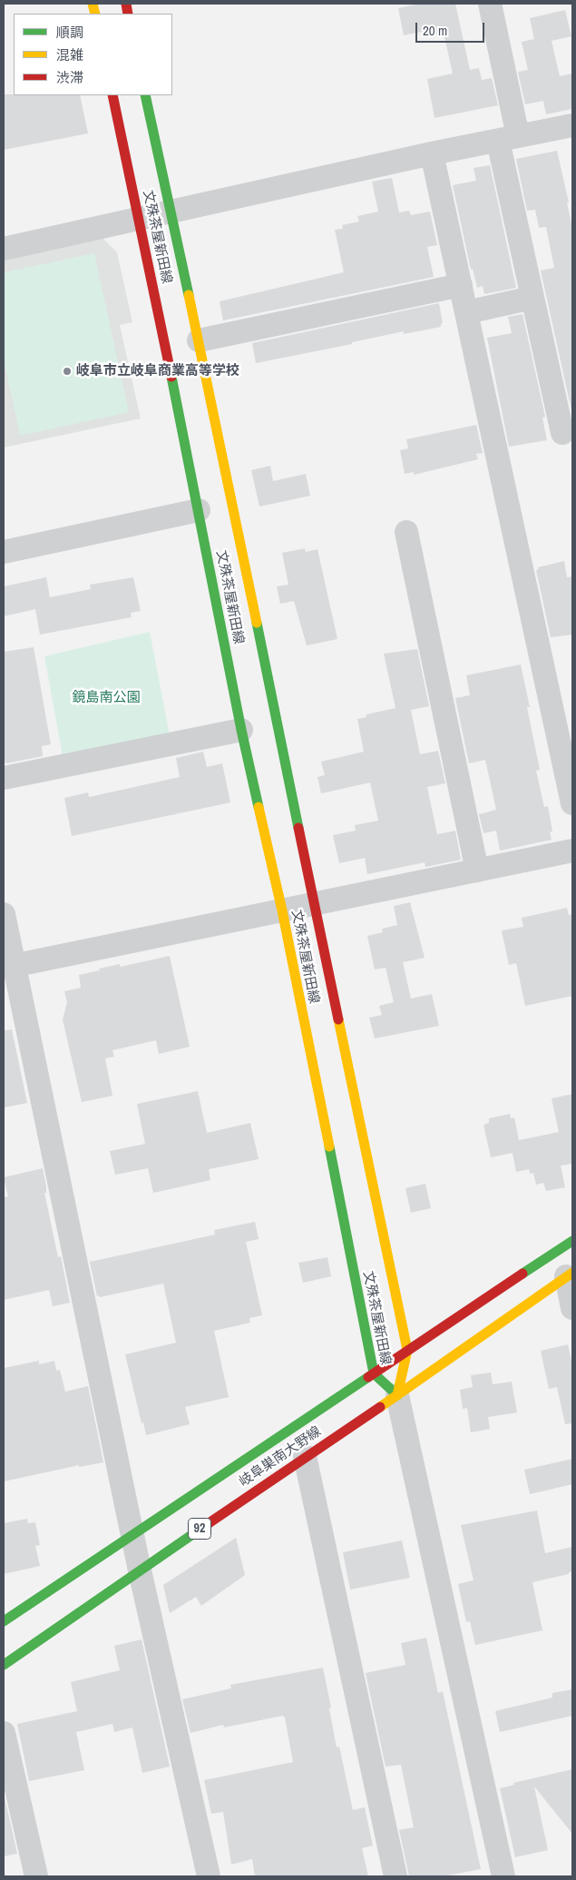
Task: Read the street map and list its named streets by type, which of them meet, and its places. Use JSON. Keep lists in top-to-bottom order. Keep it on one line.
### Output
{"streets":{"main road":["文殊茶屋新田線","岐阜巣南大野線","92"]},"crossings":[["文殊茶屋新田線","岐阜巣南大野線"]],"parks":["鏡島南公園"],"places":["岐阜市立岐阜商業高等学校"],"legend":["順調","混雑","渋滞"],"scale_bar":"20 m"}
